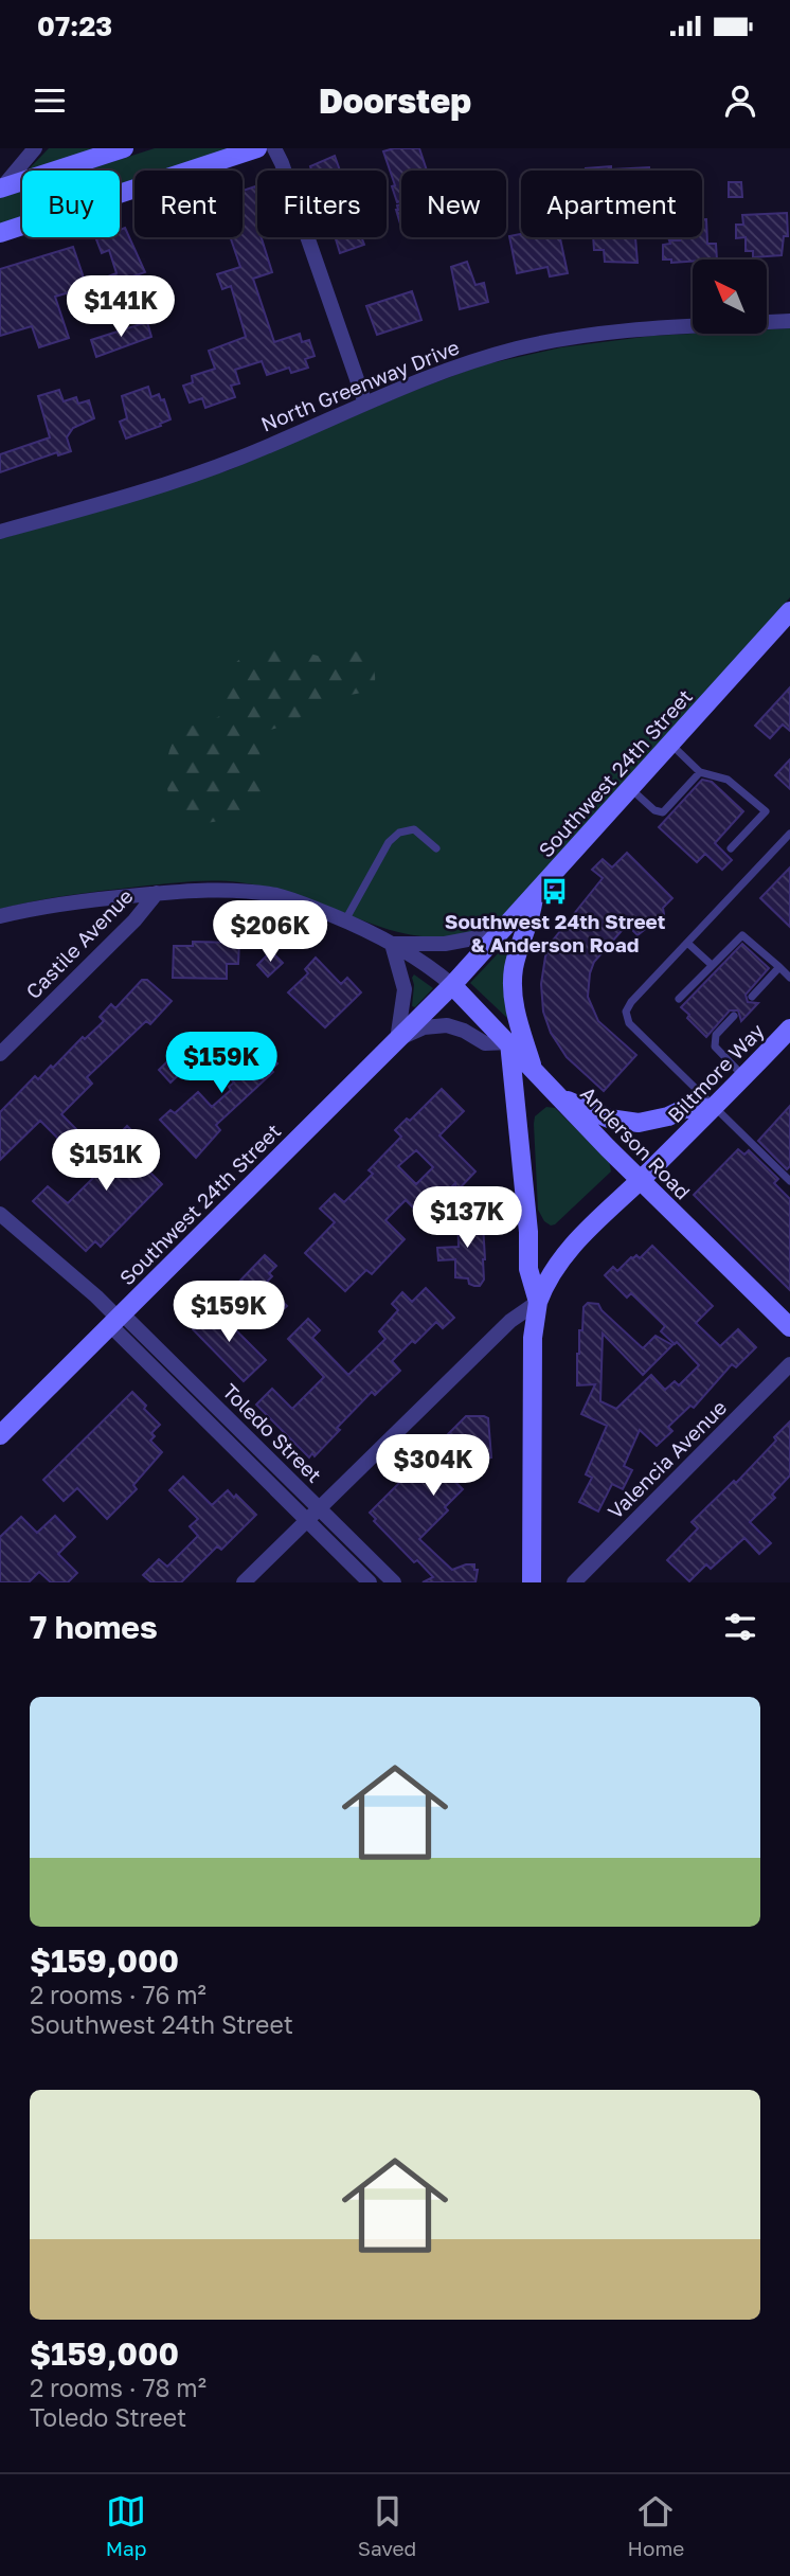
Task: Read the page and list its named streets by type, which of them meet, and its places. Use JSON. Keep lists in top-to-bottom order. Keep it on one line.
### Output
{"streets":{"street":["North Greenway Drive","Southwest 24th Street","Castile Avenue","Biltmore Way","Anderson Road","Toledo Street","Valencia Avenue"]},"crossings":[["Southwest 24th Street","Anderson Road"],["Southwest 24th Street","Toledo Street"],["Biltmore Way","Anderson Road"]],"places":{"bus stop":["Southwest 24th Street & Anderson Road"]},"north":"top left","page":{"status":"07:23","header":"Doorstep","chip":["Buy","Rent","Filters","New","Apartment"],"price":["$141K","$206K","$159K","$151K","$137K","$159K","$304K"],"heading":"7 homes","list":[{"name":"$159,000","note":"2 rooms · 76 m² · Southwest 24th Street"},{"name":"$159,000","note":"2 rooms · 78 m² · Toledo Street"}],"tabs":["Map","Saved","Home"]}}
